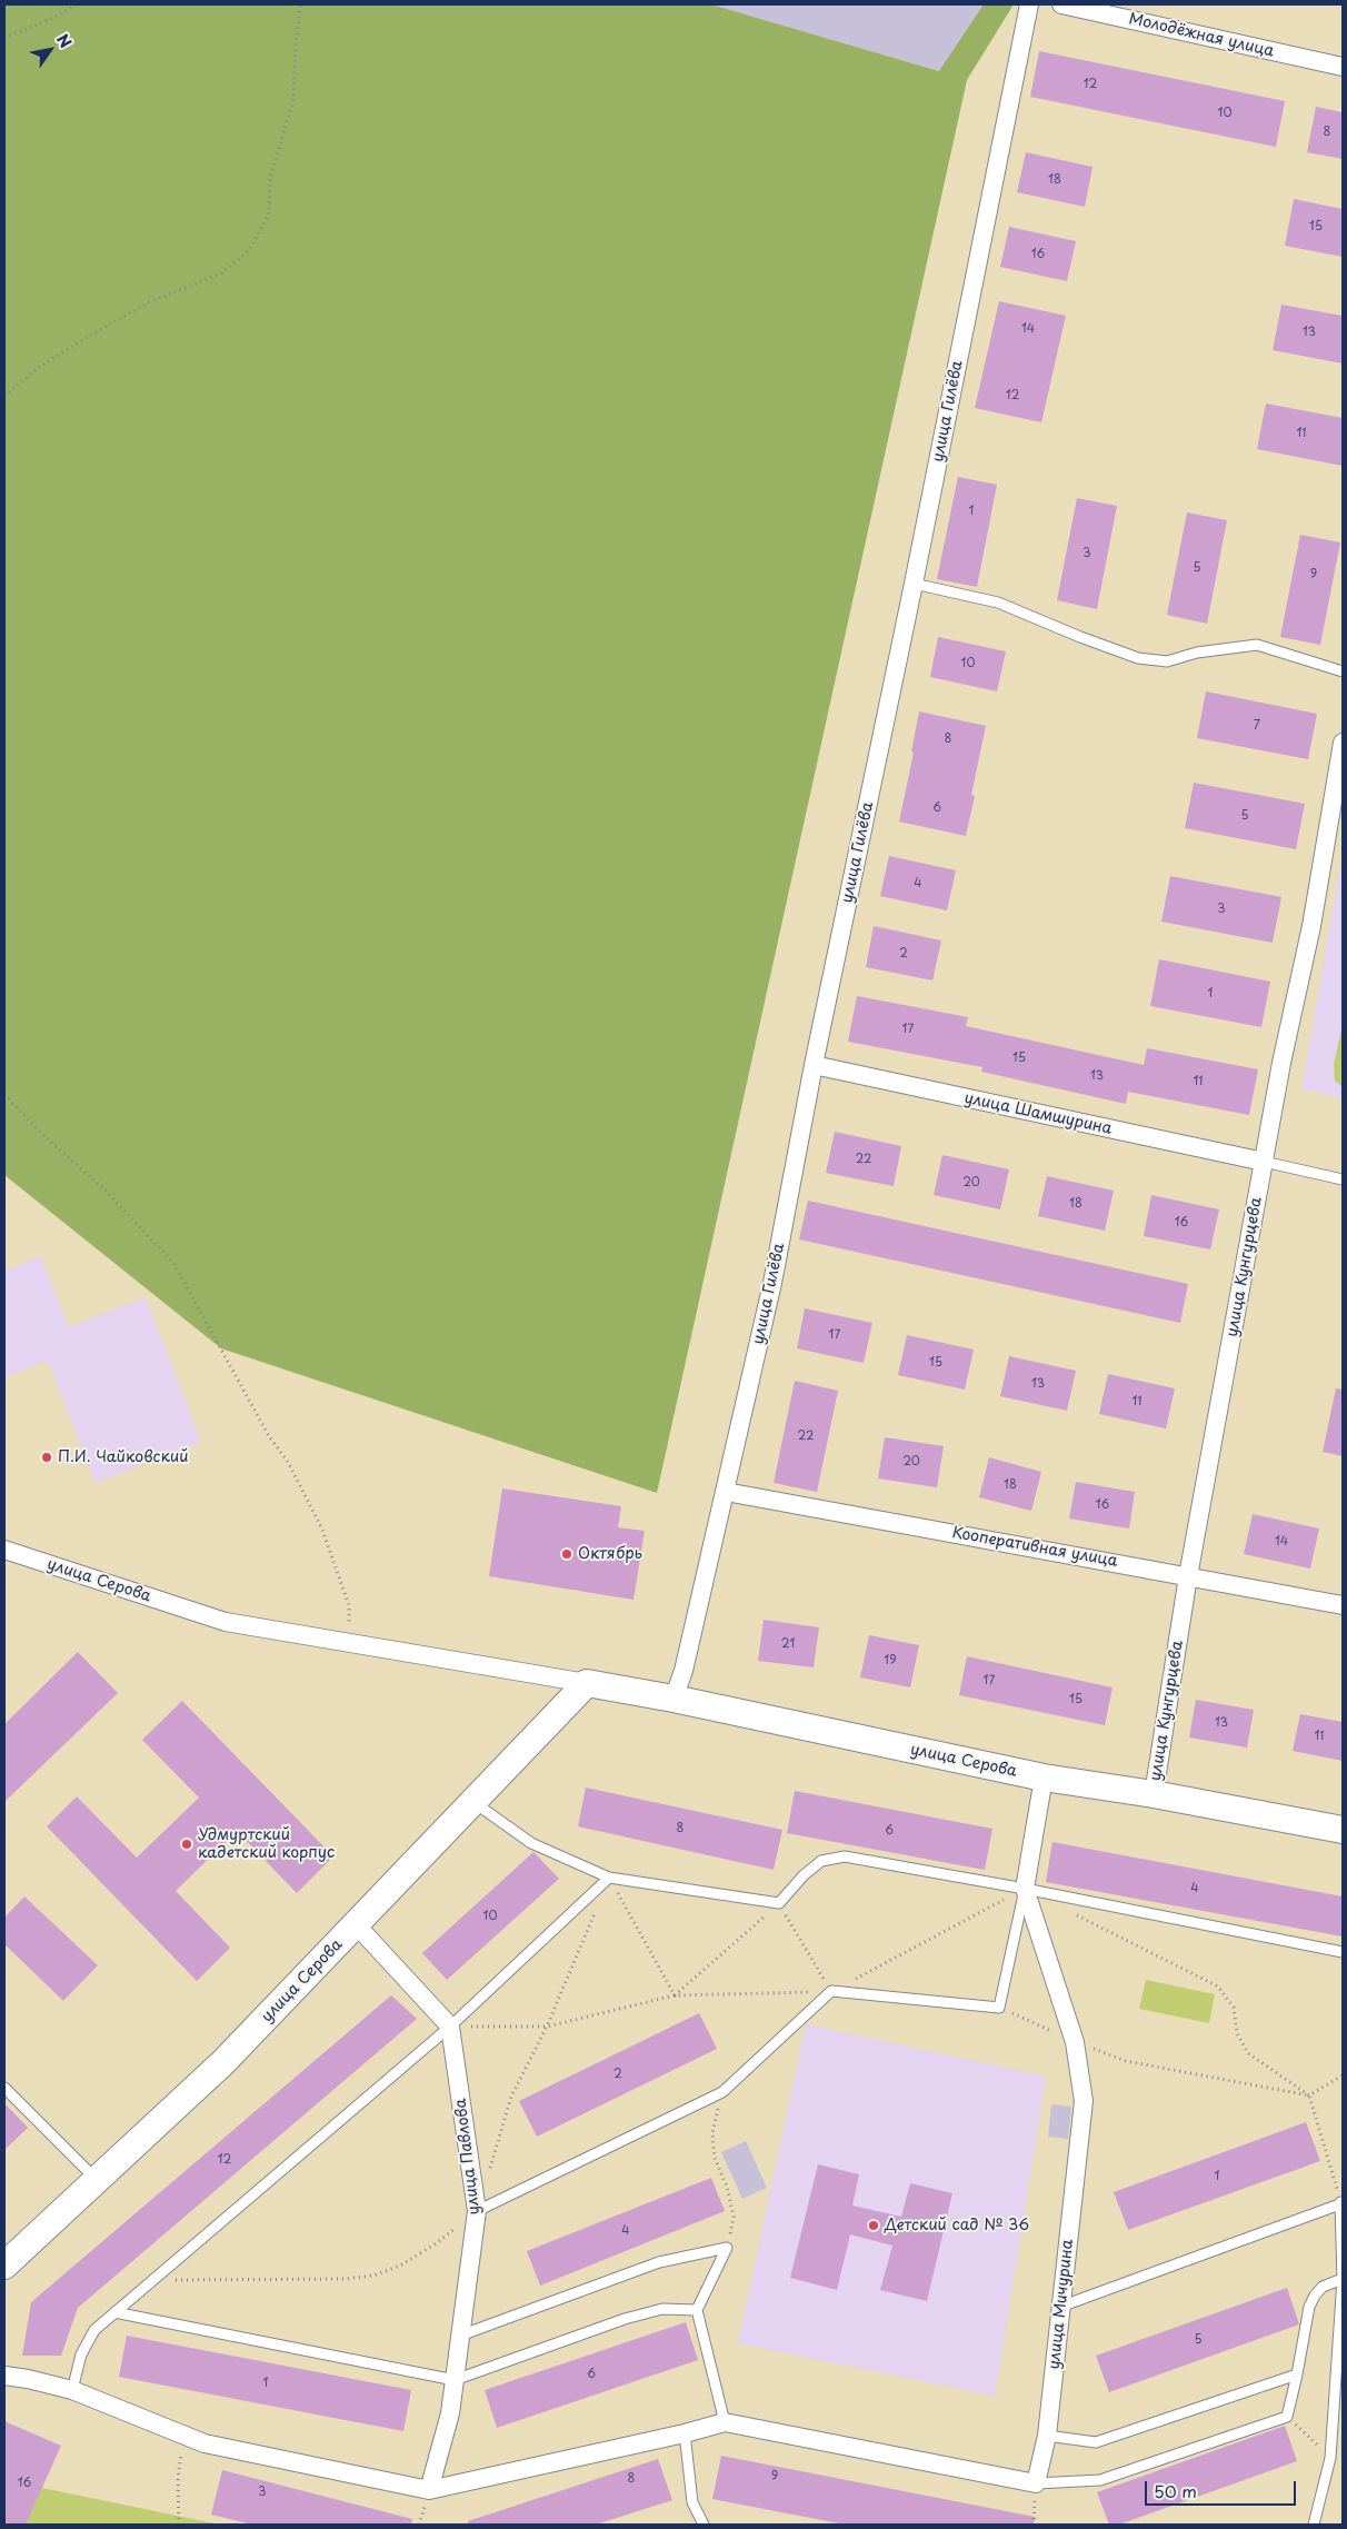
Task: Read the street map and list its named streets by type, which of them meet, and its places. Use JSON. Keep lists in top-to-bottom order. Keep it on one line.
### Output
{"streets":{"main road":["улица Серова"],"street":["Молодёжная улица","улица Гилёва","улица Шамшурина","улица Кунгурцева","Кооперативная улица","улица Павлова","улица Мичурина"]},"crossings":[["улица Гилёва","улица Шамшурина"],["улица Гилёва","Кооперативная улица"],["улица Гилёва","улица Серова"],["улица Шамшурина","улица Кунгурцева"],["улица Кунгурцева","Кооперативная улица"],["улица Кунгурцева","улица Серова"],["улица Серова","улица Мичурина"]],"places":["П.И. Чайковский","Октябрь","Удмуртский кадетский корпус","Детский сад № 36"],"house_numbers":["12","10","8","18","15","16","14","13","12","11","1","3","5","9","10","7","8","6","5","4","3","2","1","17","15","13","11","22","20","18","16","17","15","13","11","22","20","18","16","14","21","19","17","15","13","11","8","6","4","10","2","12","1","4","5","6","1","9","8","16","3"],"scale_bar":"50 m","north":"top right"}
